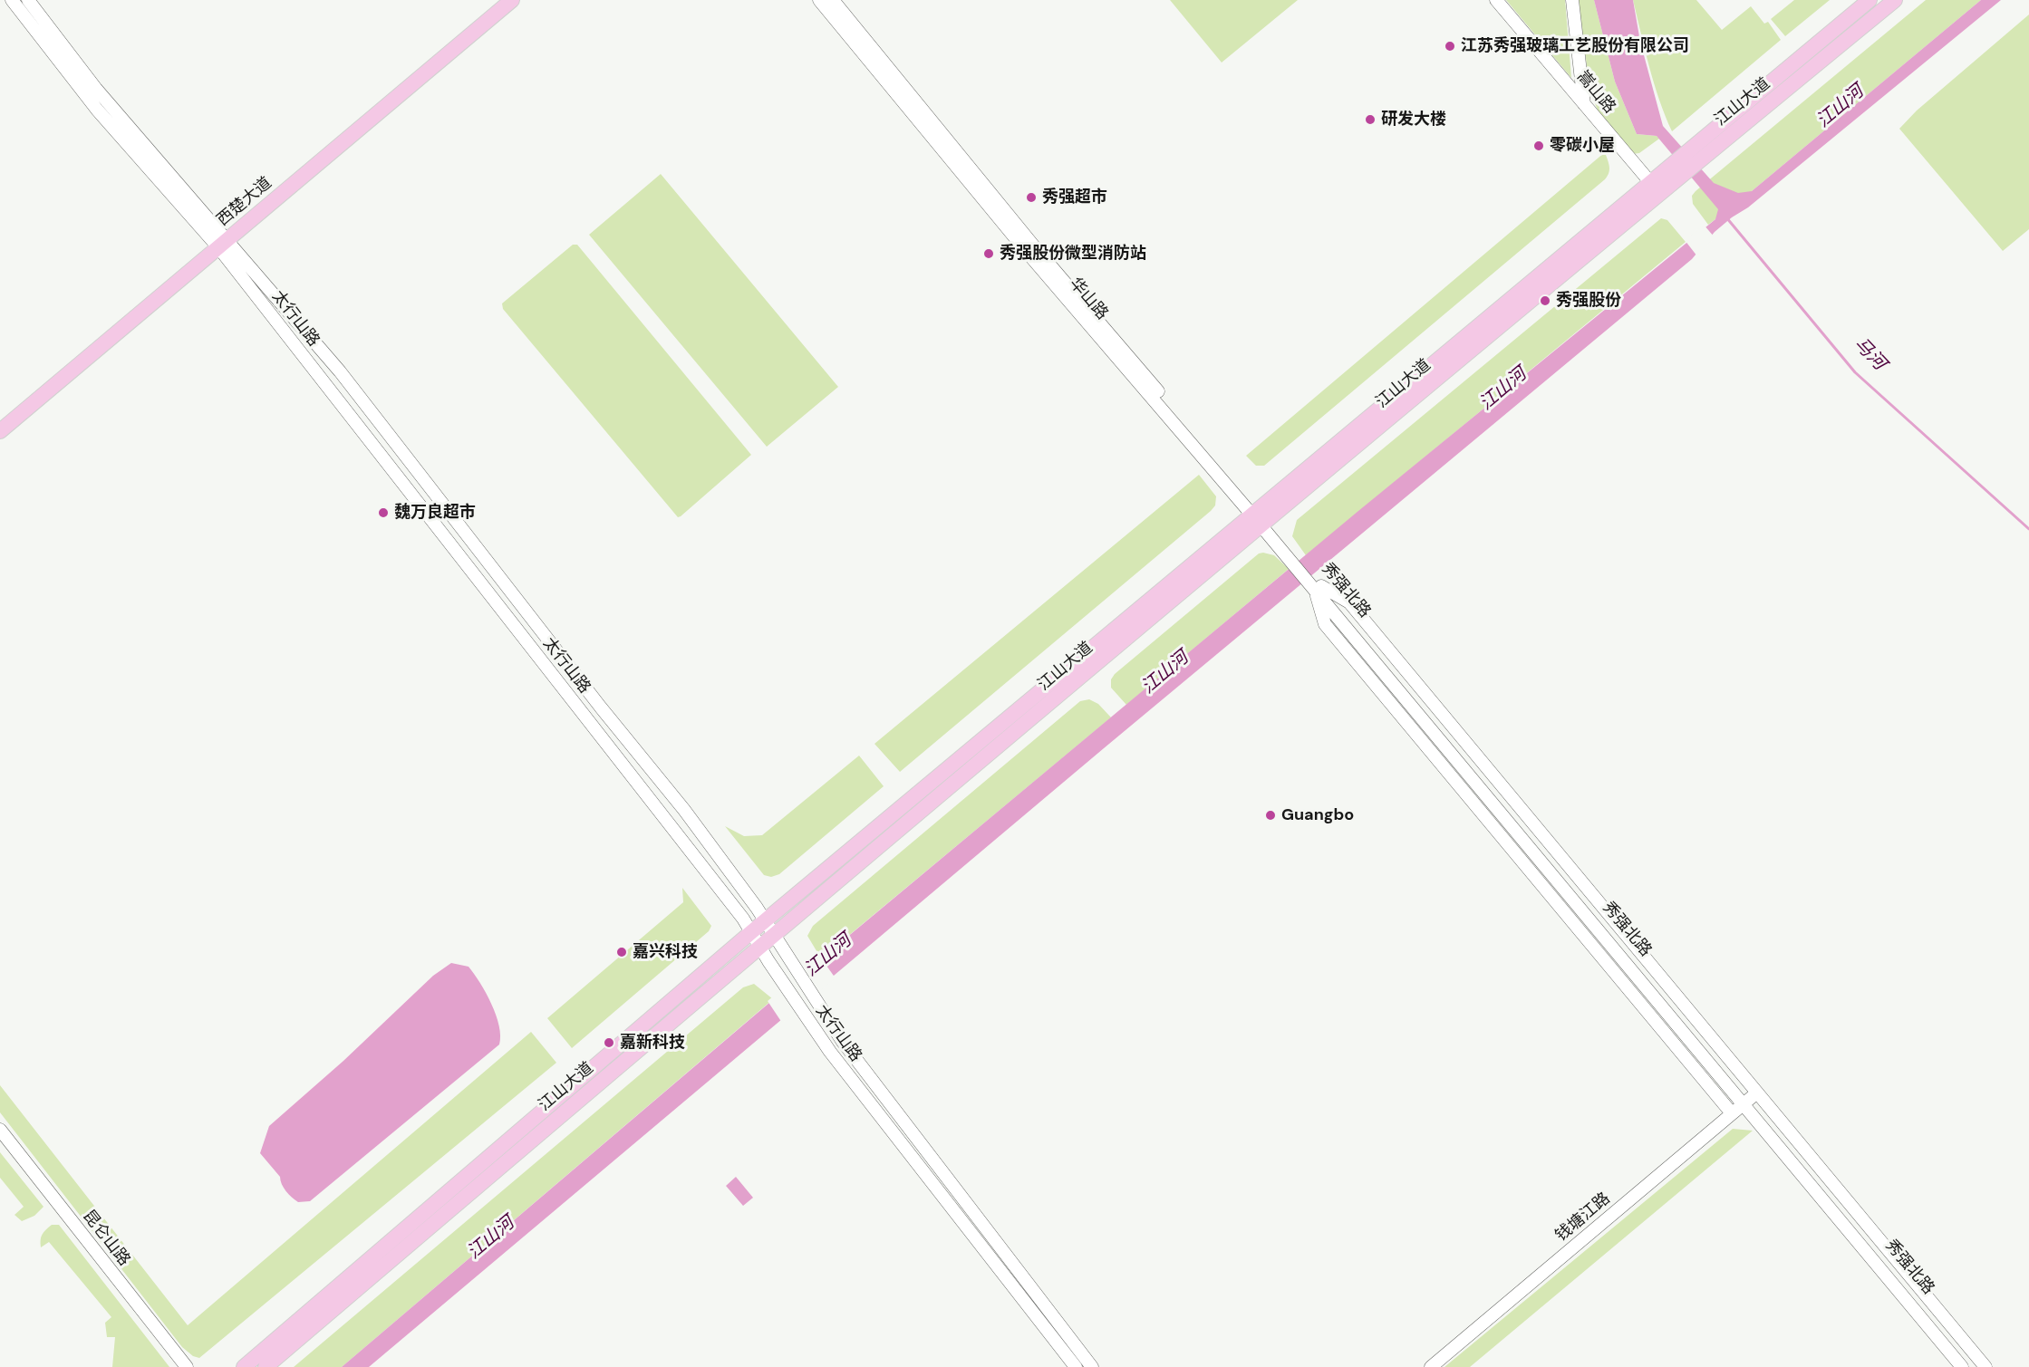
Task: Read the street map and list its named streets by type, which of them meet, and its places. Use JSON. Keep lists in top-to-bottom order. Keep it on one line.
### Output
{"streets":{"main road":["江山大道","西楚大道"],"street":["嵩山路","华山路","太行山路","秀强北路","钱塘江路","昆仑山路"]},"crossings":[["嵩山路","江山大道"],["江山大道","华山路"],["江山大道","太行山路"],["江山大道","秀强北路"],["西楚大道","太行山路"],["华山路","秀强北路"],["秀强北路","钱塘江路"]],"water":["江山河","马河"],"places":["江苏秀强玻璃工艺股份有限公司","研发大楼","零碳小屋","秀强超市","秀强股份微型消防站","秀强股份","魏万良超市","Guangbo","嘉兴科技","嘉新科技"]}
